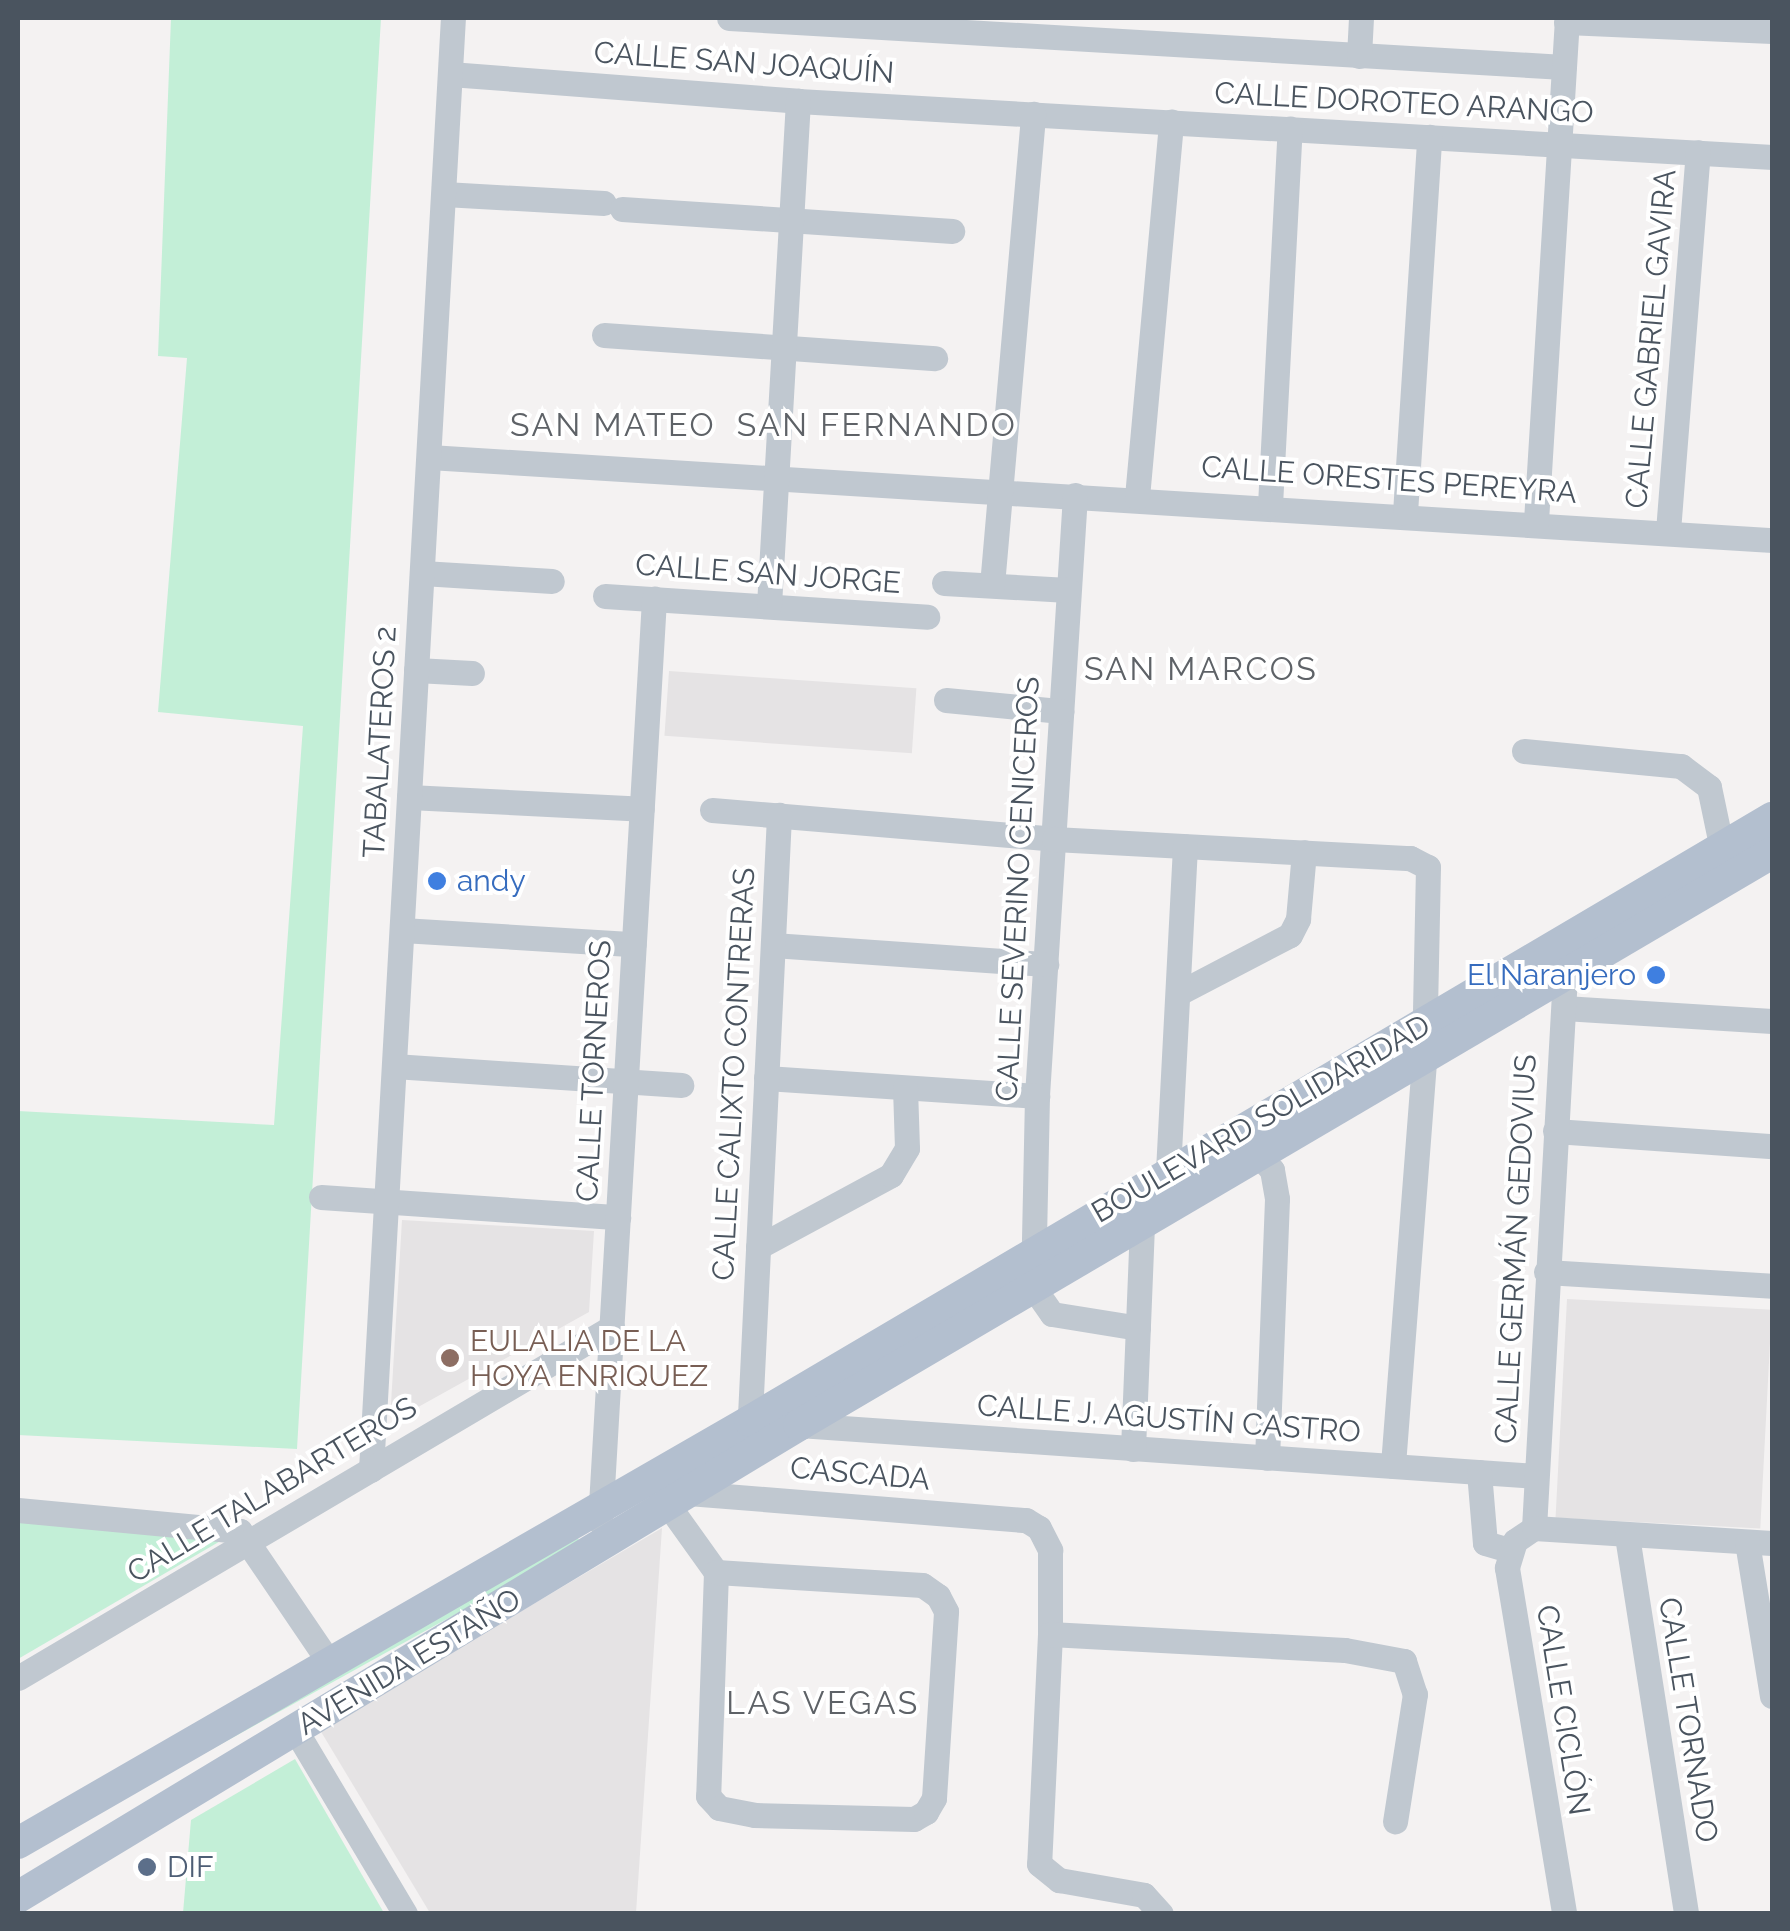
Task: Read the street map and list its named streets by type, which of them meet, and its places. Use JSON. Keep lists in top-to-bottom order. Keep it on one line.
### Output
{"streets":{"main road":["BOULEVARD SOLIDARIDAD","AVENIDA ESTAÑO"],"street":["CALLE SAN JOAQUÍN","CALLE DOROTEO ARANGO","CALLE GABRIEL GAVIRA","CALLE ORESTES PEREYRA","CALLE SAN JORGE","TABALATEROS 2","CALLE SEVERINO CENICEROS","CALLE TORNEROS","CALLE CALIXTO CONTRERAS","CALLE GERMÁN GEDOVIUS","CALLE J. AGUSTÍN CASTRO","CASCADA","CALLE TALABARTEROS","CALLE CICLÓN","CALLE TORNADO"]},"crossings":[["CALLE SAN JOAQUÍN","CALLE DOROTEO ARANGO"],["CALLE SAN JOAQUÍN","TABALATEROS 2"],["CALLE DOROTEO ARANGO","CALLE GABRIEL GAVIRA"],["CALLE GABRIEL GAVIRA","CALLE ORESTES PEREYRA"],["CALLE ORESTES PEREYRA","TABALATEROS 2"],["CALLE ORESTES PEREYRA","CALLE SEVERINO CENICEROS"],["CALLE SAN JORGE","CALLE TORNEROS"],["TABALATEROS 2","CALLE TALABARTEROS"],["CALLE SEVERINO CENICEROS","BOULEVARD SOLIDARIDAD"],["CALLE TORNEROS","CALLE TALABARTEROS"],["CALLE TORNEROS","AVENIDA ESTAÑO"],["CALLE CALIXTO CONTRERAS","BOULEVARD SOLIDARIDAD"],["CALLE CALIXTO CONTRERAS","AVENIDA ESTAÑO"],["BOULEVARD SOLIDARIDAD","CALLE GERMÁN GEDOVIUS"],["BOULEVARD SOLIDARIDAD","CALLE J. AGUSTÍN CASTRO"],["BOULEVARD SOLIDARIDAD","AVENIDA ESTAÑO"],["CALLE GERMÁN GEDOVIUS","CALLE J. AGUSTÍN CASTRO"],["CALLE J. AGUSTÍN CASTRO","AVENIDA ESTAÑO"],["CASCADA","AVENIDA ESTAÑO"]],"districts":["SAN MATEO","SAN FERNANDO","SAN MARCOS","LAS VEGAS"],"places":["andy","El Naranjero","EULALIA DE LA HOYA ENRIQUEZ","DIF"]}
